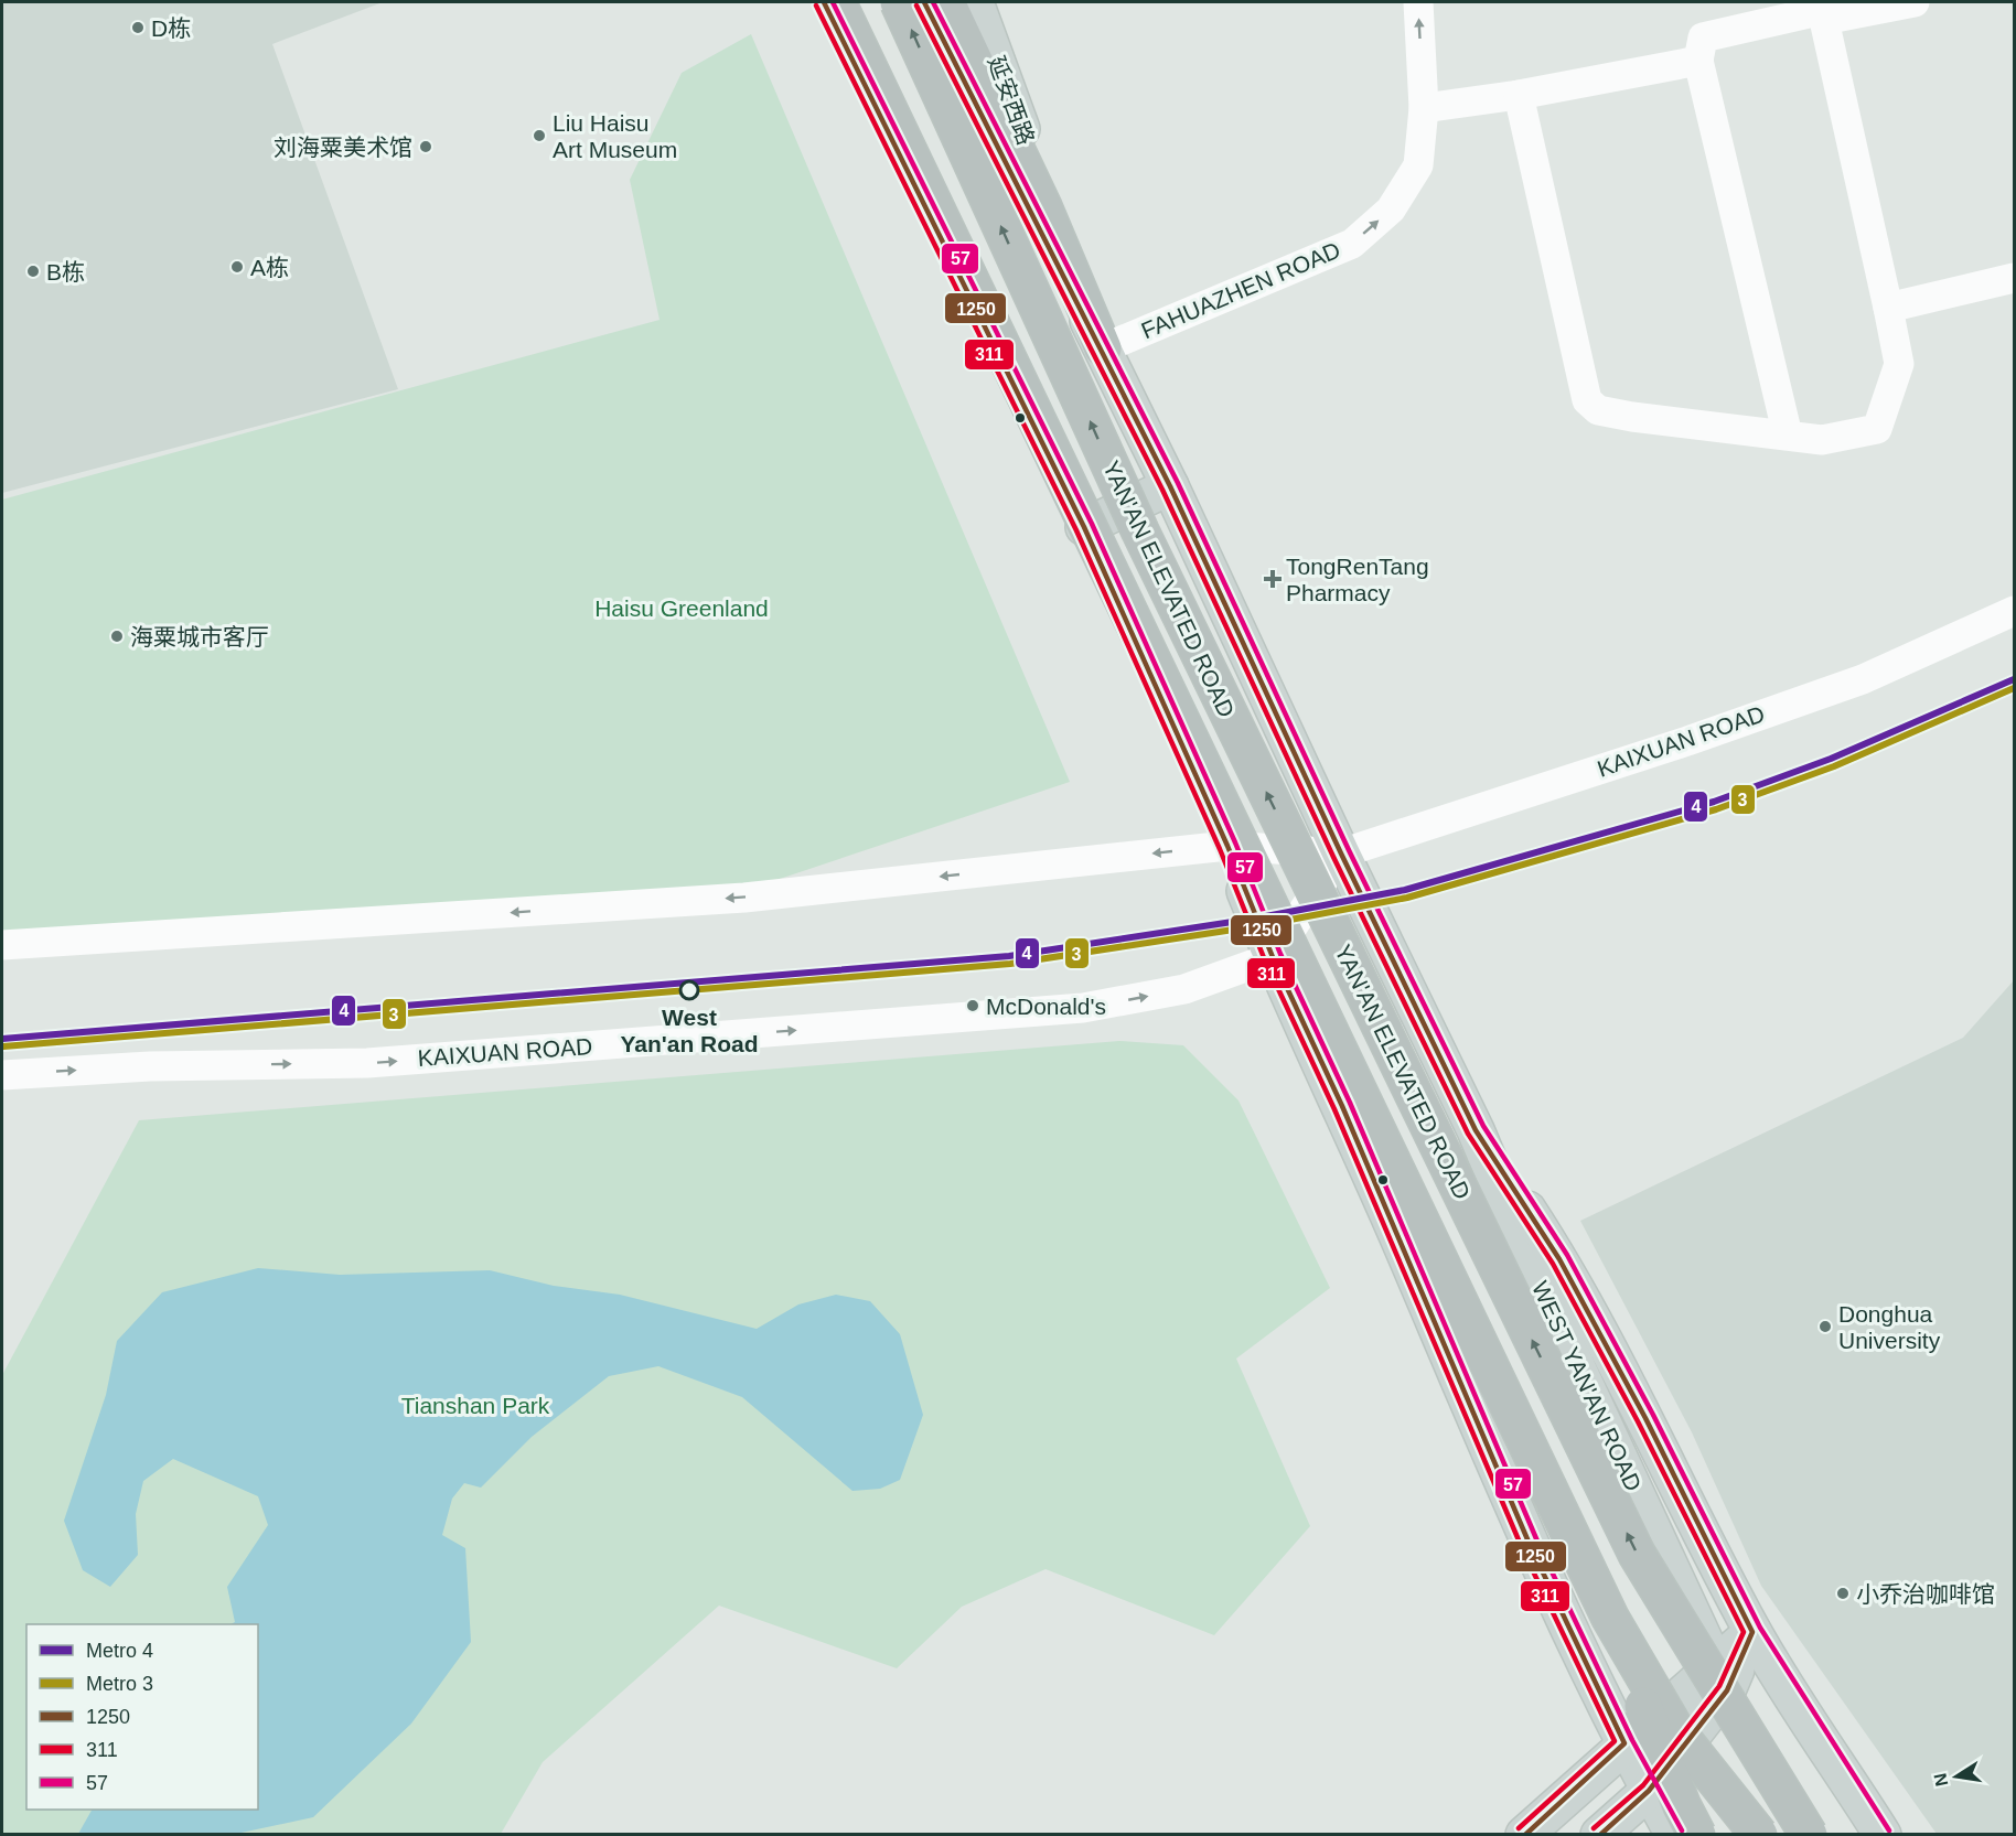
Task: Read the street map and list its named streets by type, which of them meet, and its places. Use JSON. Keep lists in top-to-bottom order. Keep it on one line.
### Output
{"streets":{"highway":["YAN'AN ELEVATED ROAD"],"main road":["延安西路","WEST YAN'AN ROAD"],"street":["FAHUAZHEN ROAD","KAIXUAN ROAD"]},"crossings":[["延安西路","FAHUAZHEN ROAD"],["延安西路","WEST YAN'AN ROAD"],["FAHUAZHEN ROAD","WEST YAN'AN ROAD"],["YAN'AN ELEVATED ROAD","WEST YAN'AN ROAD"],["KAIXUAN ROAD","WEST YAN'AN ROAD"]],"one_way":["FAHUAZHEN ROAD"],"parks":["Haisu Greenland","Tianshan Park"],"places":{"other":["D栋","Liu Haisu Art Museum","刘海粟美术馆","A栋","B栋","海粟城市客厅","West Yan'an Road","McDonald's","Donghua University","小乔治咖啡馆"],"health":["TongRenTang Pharmacy"]},"lines":["transit line 1250","transit line 57","transit line 311","metro line 4","metro line 3"],"legend":["Metro 4","Metro 3","1250","311","57"],"north":"left"}
